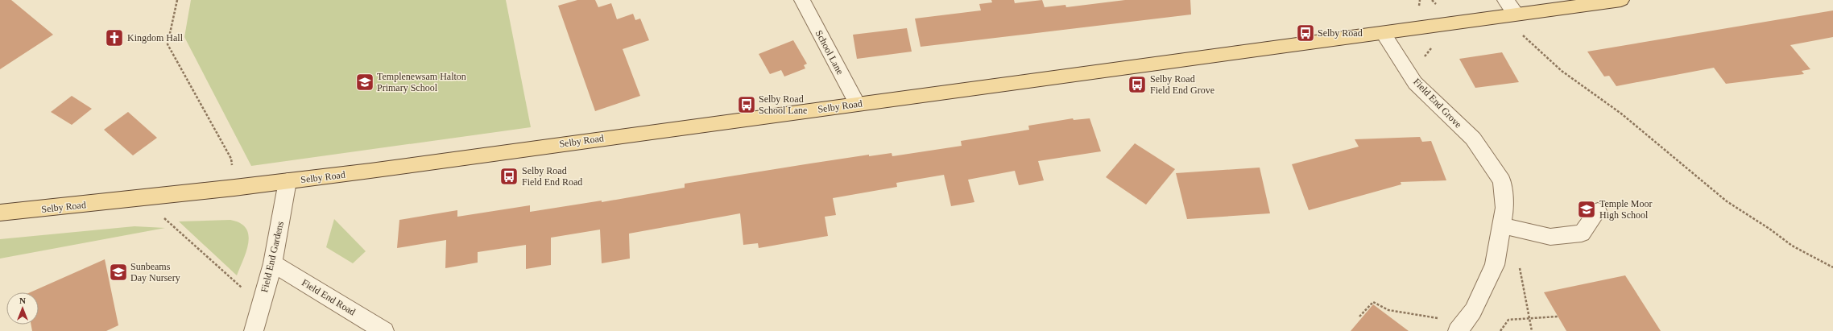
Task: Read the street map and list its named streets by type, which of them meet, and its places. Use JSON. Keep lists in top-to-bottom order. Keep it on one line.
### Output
{"streets":{"main road":["Selby Road"],"street":["School Lane","Field End Grove","Field End Gardens","Field End Road"]},"crossings":[["School Lane","Selby Road"],["Field End Grove","Selby Road"],["Selby Road","Field End Gardens"],["Field End Gardens","Field End Road"]],"places":{"bus stop":["Selby Road","Selby Road Field End Grove","Selby Road School Lane","Selby Road Field End Road"],"church":["Kingdom Hall"],"school or university":["Templenewsam Halton Primary School","Temple Moor High School","Sunbeams Day Nursery"]},"north":"top"}
